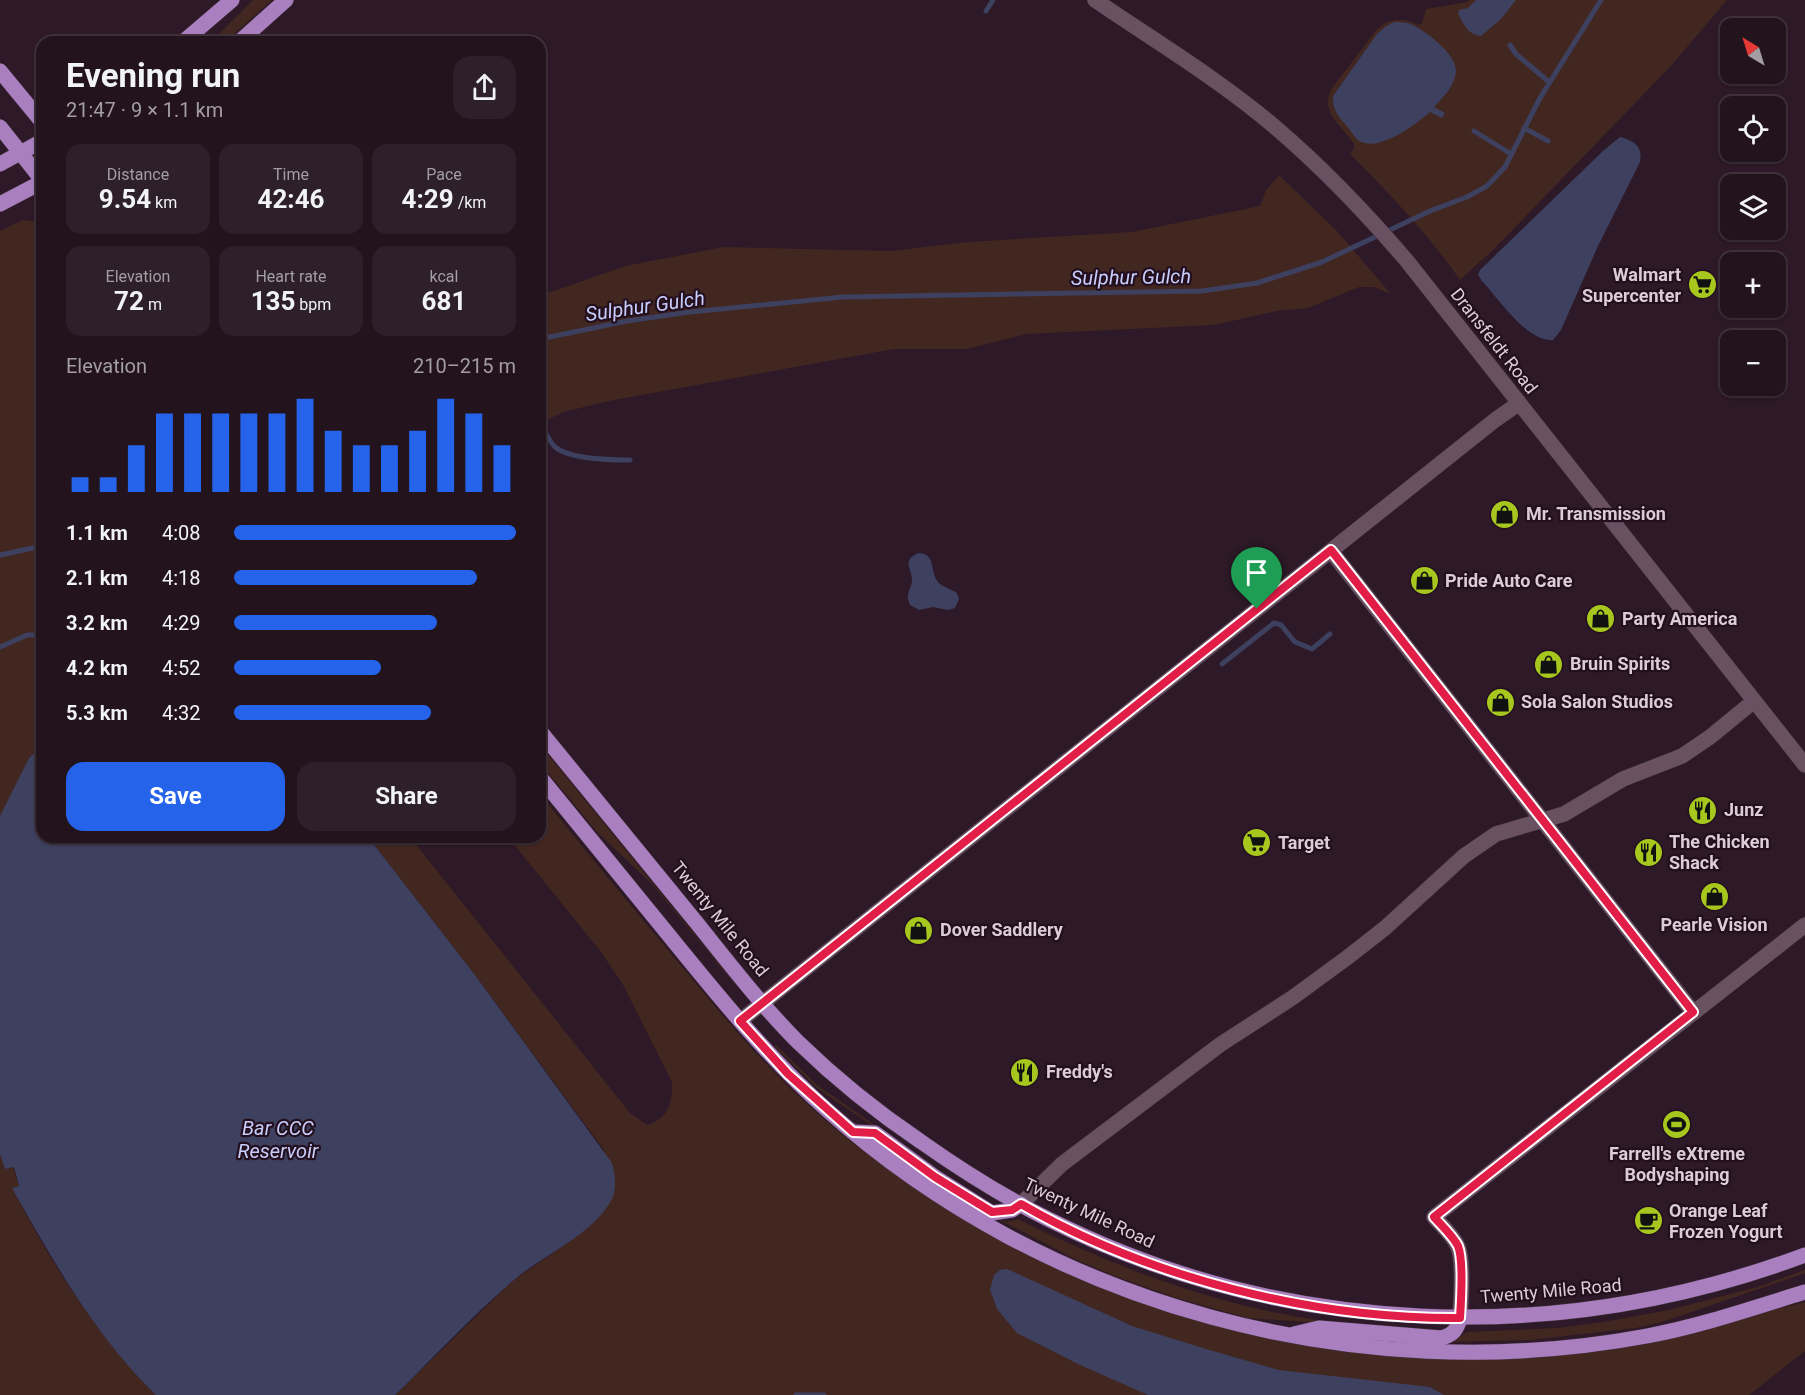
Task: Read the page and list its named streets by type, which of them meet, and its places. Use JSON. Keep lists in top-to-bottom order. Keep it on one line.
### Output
{"streets":{"main road":["Twenty Mile Road"],"street":["Dransfeldt Road"]},"water":["Sulphur Gulch","Bar CCC Reservoir"],"places":{"supermarket":["Walmart Supercenter","Target"],"shop":["Mr. Transmission","Pride Auto Care","Party America","Bruin Spirits","Sola Salon Studios","Pearle Vision","Dover Saddlery"],"restaurant":["Junz","The Chicken Shack","Freddy's"],"sports":["Farrell's eXtreme Bodyshaping"],"cafe":["Orange Leaf Frozen Yogurt"]},"north":"top left","page":{"map_buttons":["+","−"],"heading":["Evening run","21:47 · 9 × 1.1 km"],"stats":[["Distance","9.54 km"],["Time","42:46"],["Pace","4:29 /km"],["Elevation","72 m"],["Heart rate","135 bpm"],["kcal","681"]],"chart":["Elevation","210–215 m"],"list":[{"name":"1.1 km","note":"4:08"},{"name":"2.1 km","note":"4:18"},{"name":"3.2 km","note":"4:29"},{"name":"4.2 km","note":"4:52"},{"name":"5.3 km","note":"4:32"}],"buttons":["Save","Share"]}}
